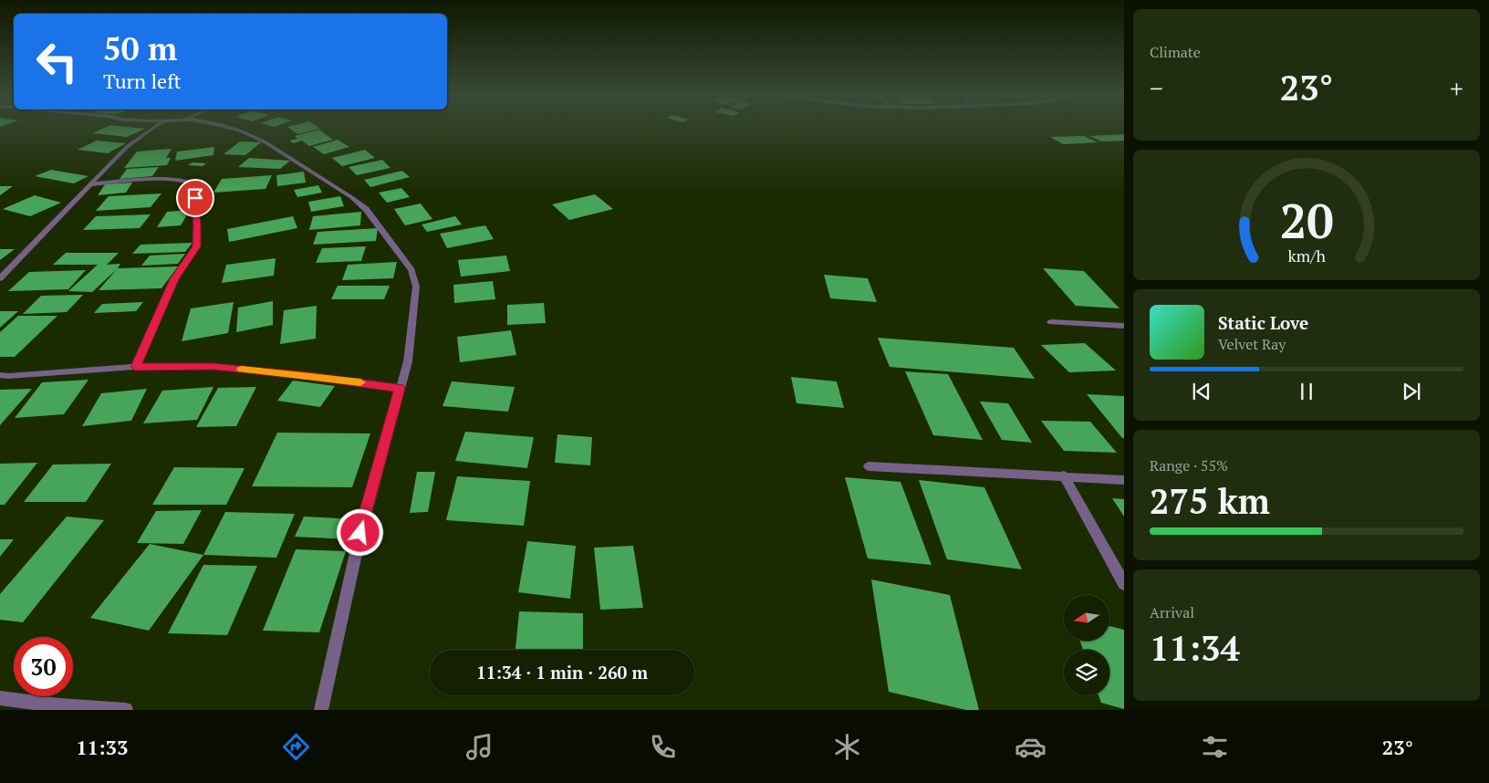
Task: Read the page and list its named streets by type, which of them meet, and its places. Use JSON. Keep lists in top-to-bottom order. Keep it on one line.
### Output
{"north":"left","page":{"tile":["Climate",["Range · 55%","275 km"],["Arrival","11:34"]],"turn":["50 m","Turn left"],"heat":["−","23°","+"],"song":["Static Love","Velvet Ray"],"limit":"30","trip":"11:34 · 1 min · 260 m","tabs":["11:33","23°"],"gauge":["20","km/h"]}}
